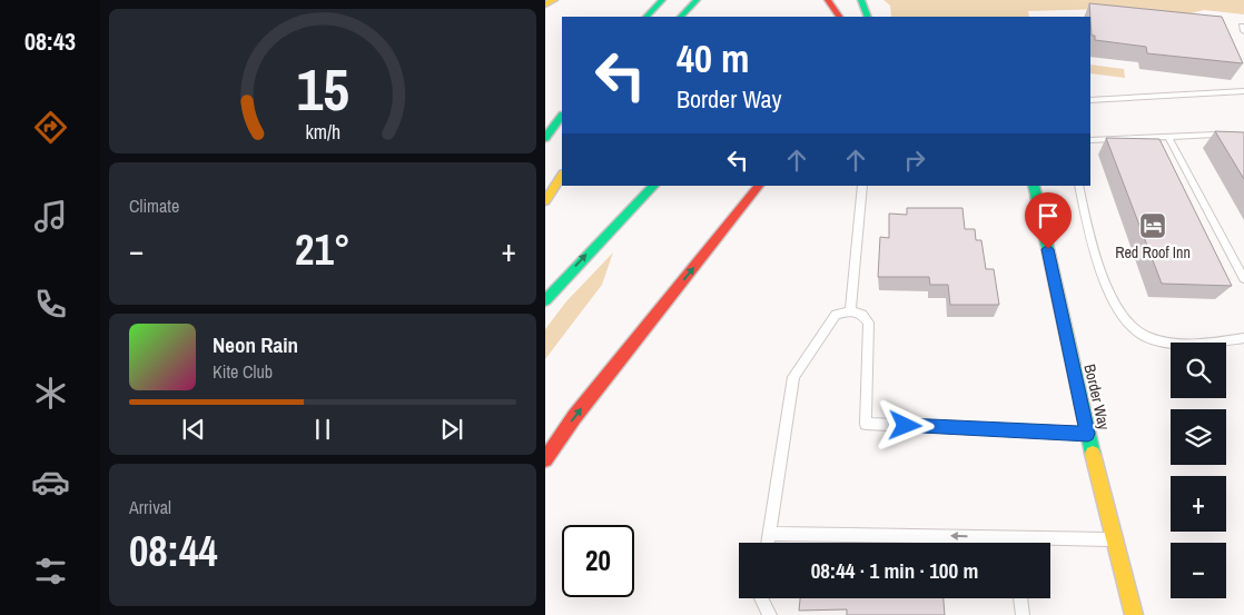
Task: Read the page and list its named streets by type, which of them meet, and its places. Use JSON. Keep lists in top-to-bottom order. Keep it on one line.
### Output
{"streets":{"main road":["Border Way"]},"places":{"hotel":["Red Roof Inn"]},"page":{"tabs":"08:43","turn":["40 m","Border Way"],"tile":["Climate",["Arrival","08:44"]],"heat":["−","21°","+"],"song":["Neon Rain","Kite Club"],"map_buttons":["+","−"],"limit":"20","trip":"08:44 · 1 min · 100 m","gauge":["15","km/h"]}}
